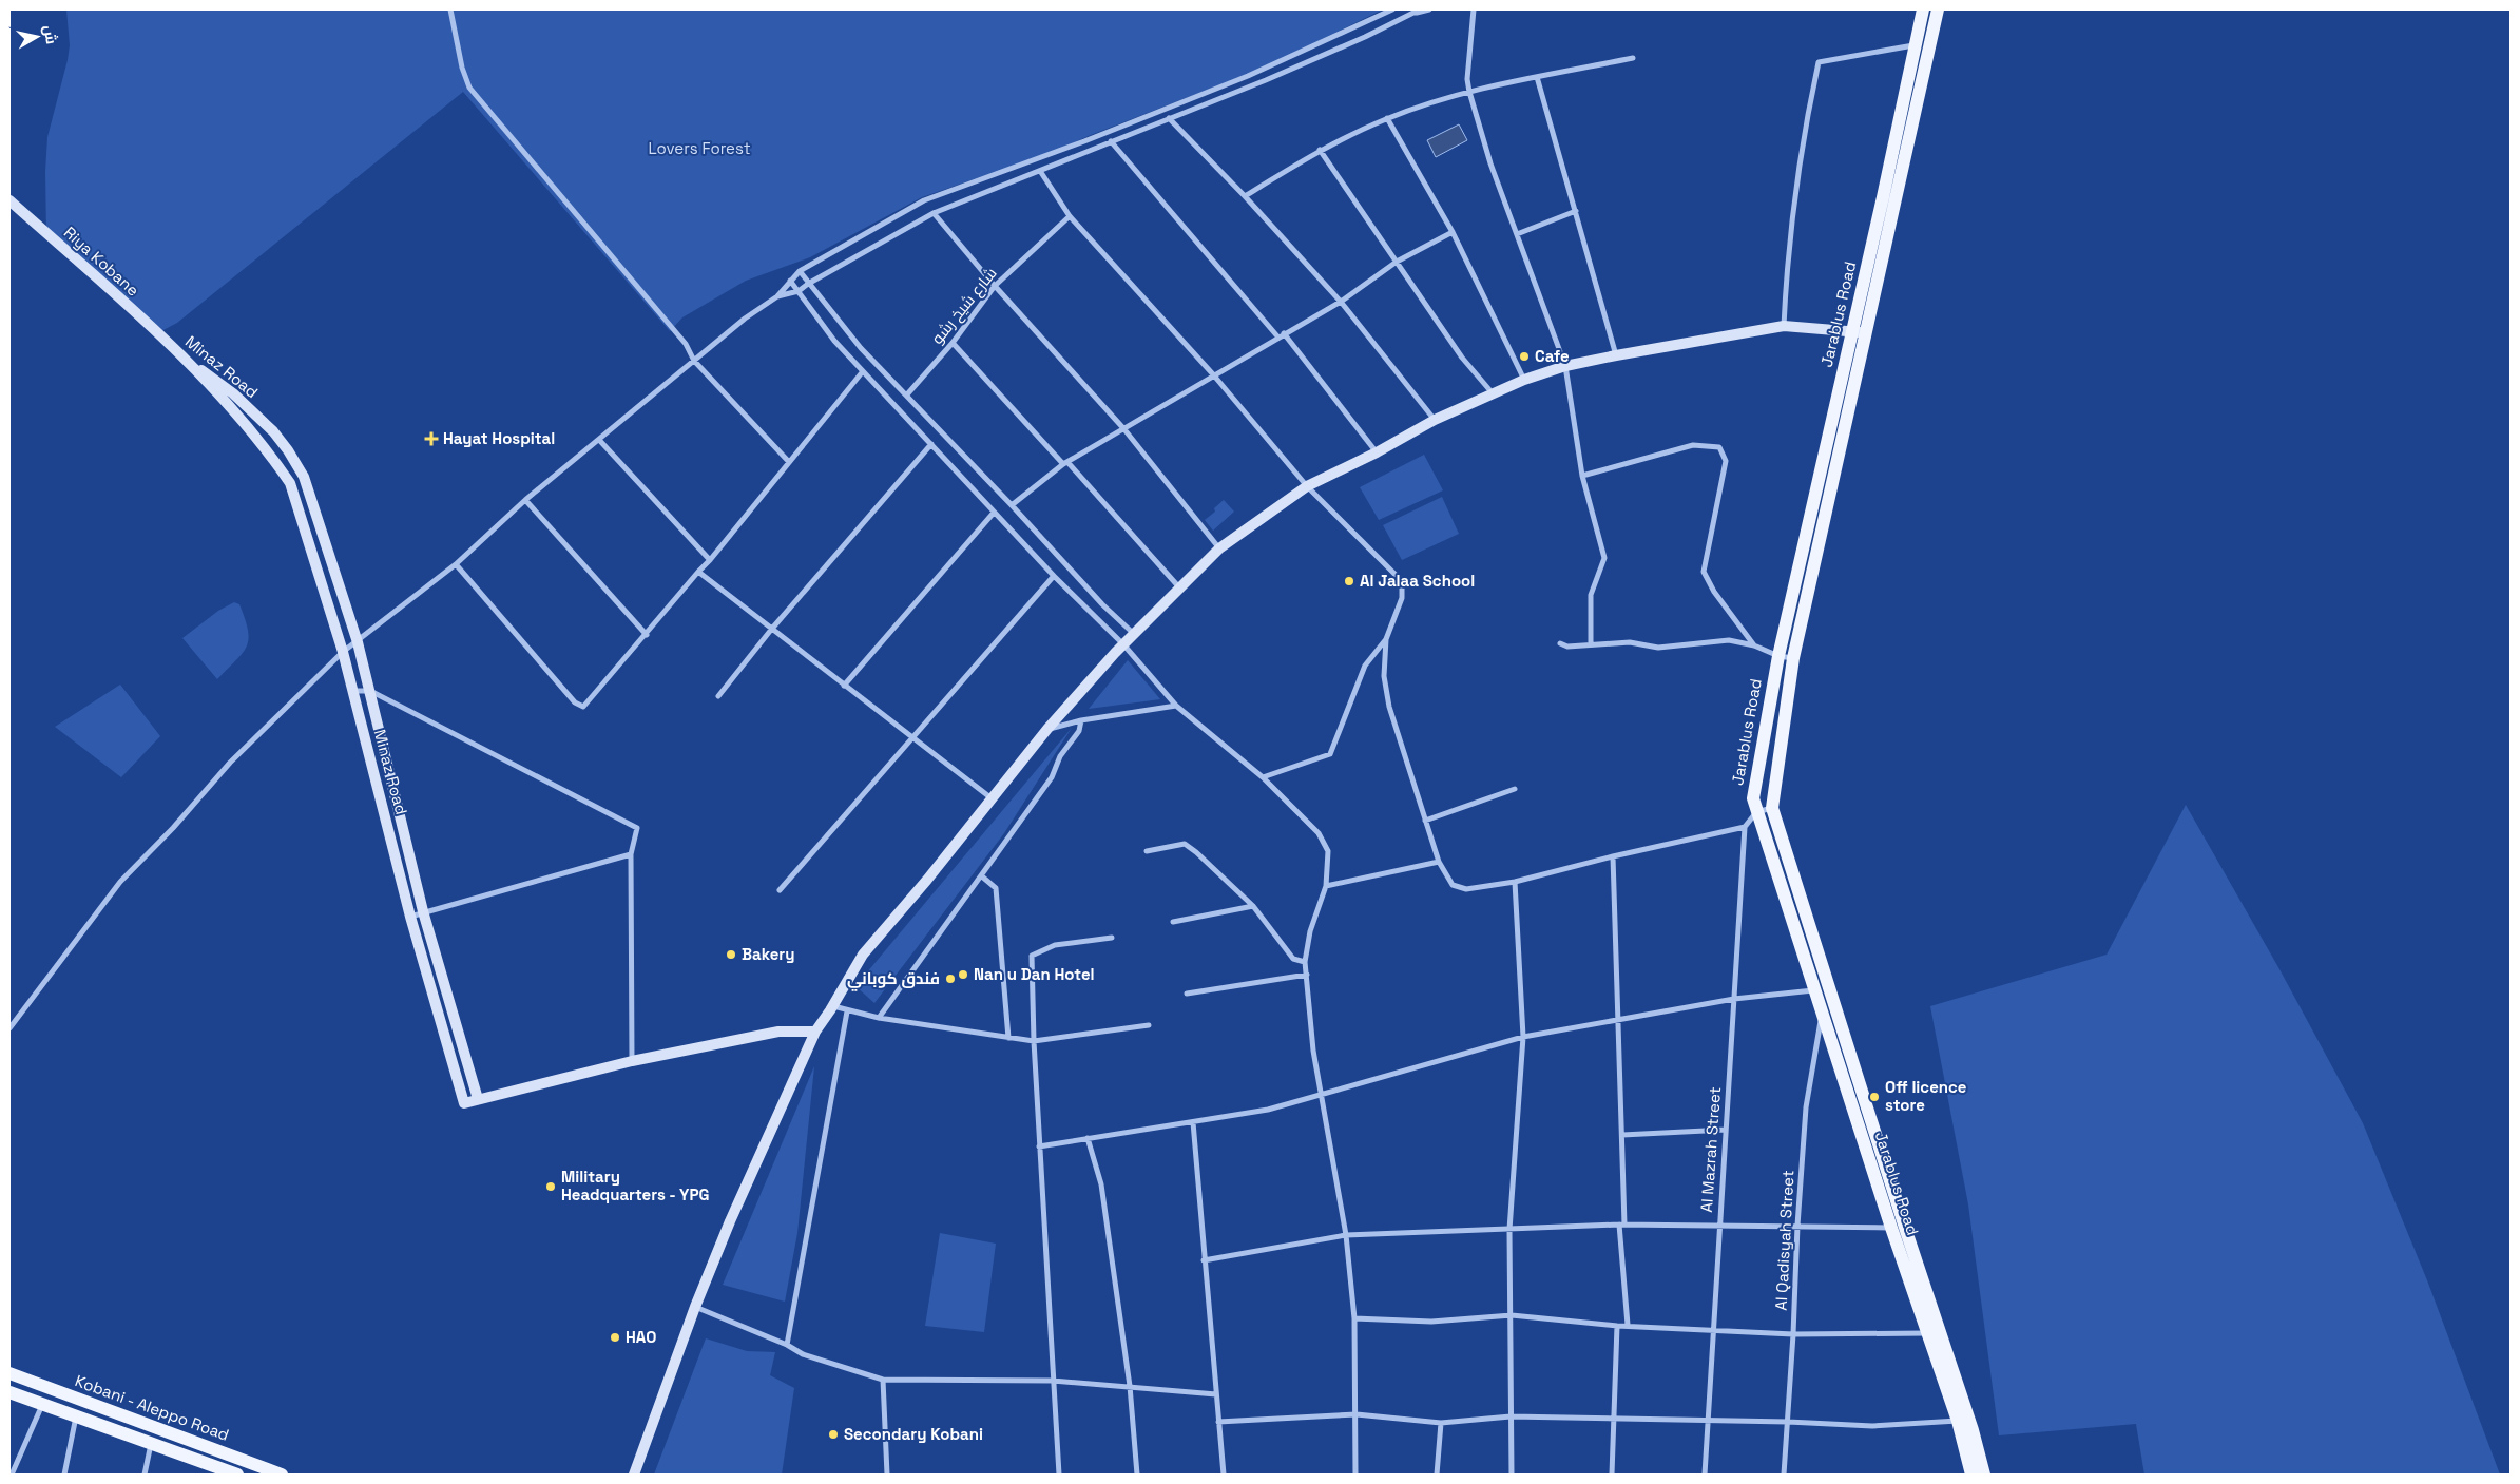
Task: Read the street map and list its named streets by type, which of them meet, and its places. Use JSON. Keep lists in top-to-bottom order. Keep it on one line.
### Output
{"streets":{"main road":["Riya Kobane","Jarablus Road","Minaz Road","Kobani - Aleppo Road"],"street":["شارع شيخ رشو","Al Mazrah Street","Al Qadisyah Street"]},"crossings":[["Riya Kobane","Minaz Road"],["Jarablus Road","Al Qadisyah Street"]],"parks":["Lovers Forest"],"places":{"other":["Cafe","Al Jalaa School","Bakery","Nan u Dan Hotel","فندق كوباني","Off licence store","Military Headquarters - YPG","HAO","Secondary Kobani"],"health":["Hayat Hospital"]},"north":"right"}
